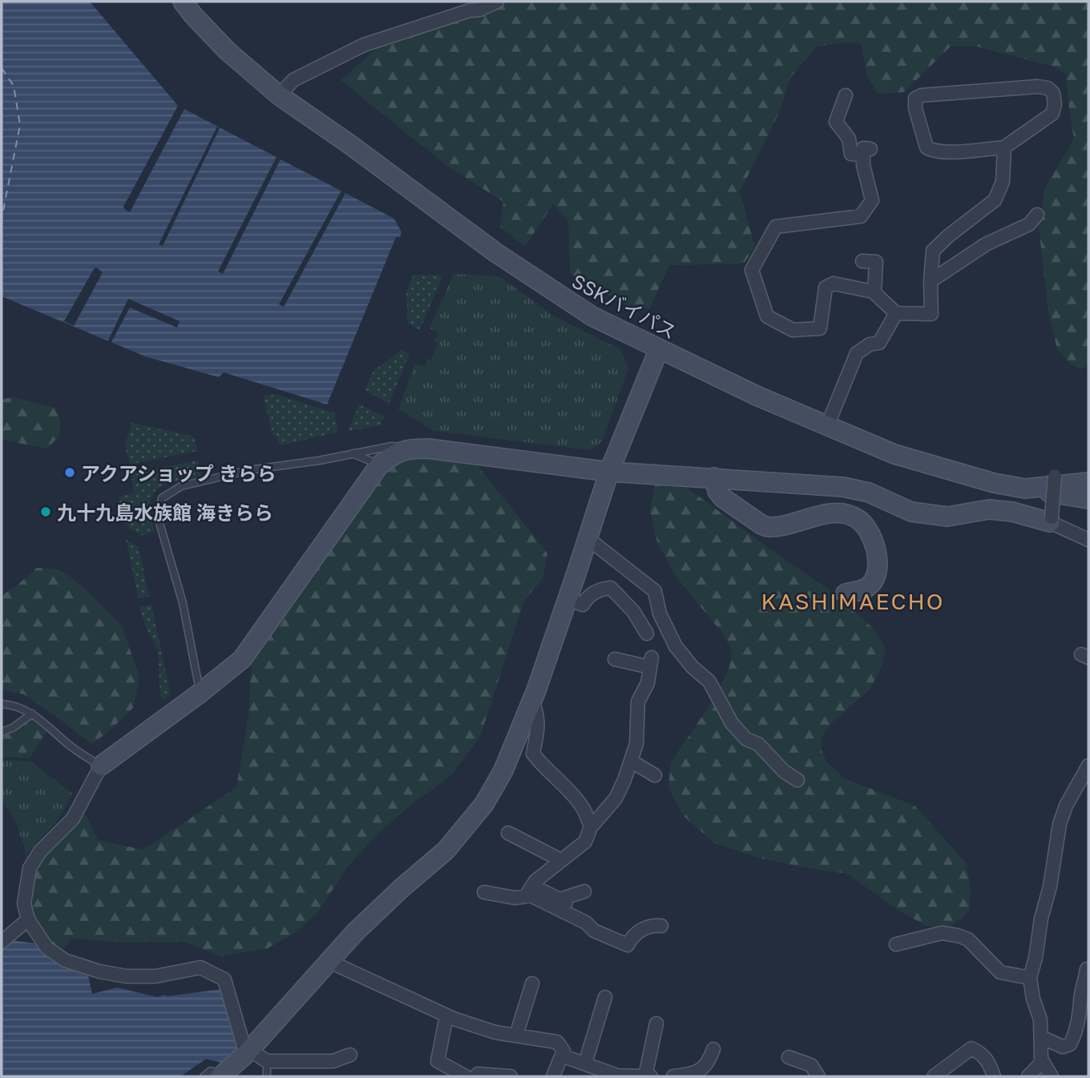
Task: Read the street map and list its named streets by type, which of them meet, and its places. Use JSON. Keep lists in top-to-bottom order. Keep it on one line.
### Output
{"streets":{"street":["SSKバイパス"]},"districts":["KASHIMAECHO"],"places":["アクアショップ きらら","九十九島水族館 海きらら"]}
